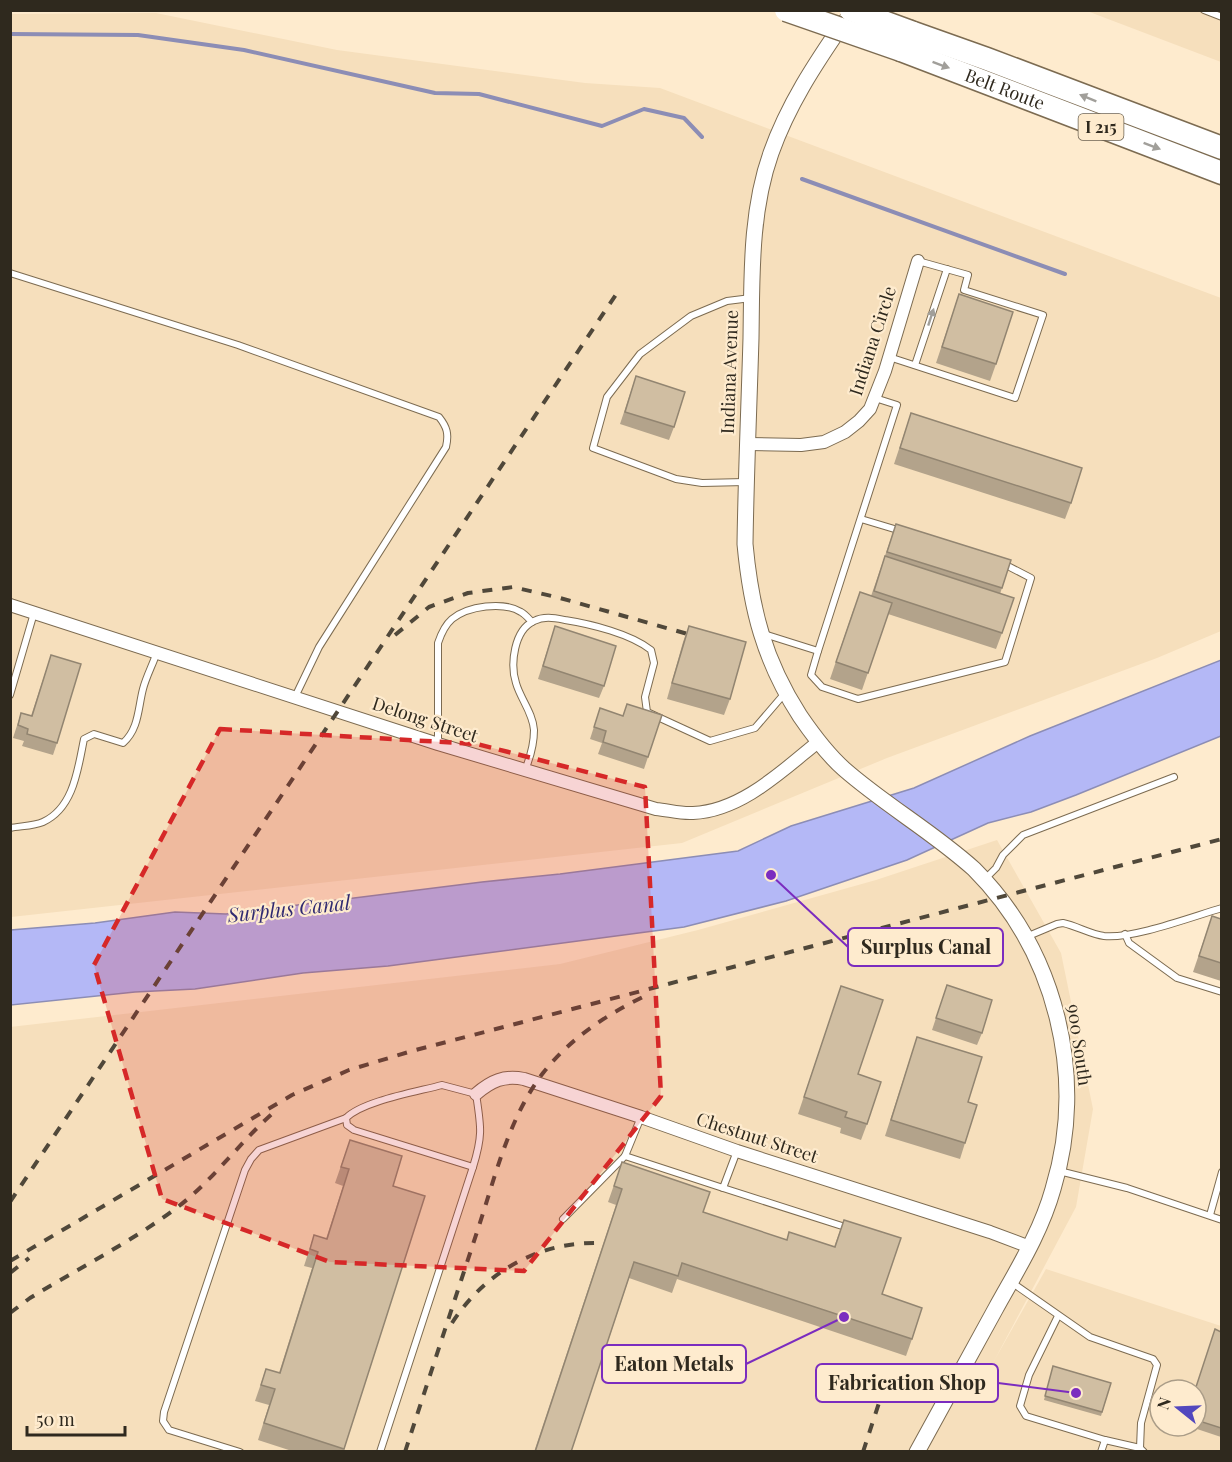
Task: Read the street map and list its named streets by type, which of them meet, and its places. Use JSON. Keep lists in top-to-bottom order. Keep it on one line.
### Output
{"streets":{"highway":["Belt Route","I 215"],"street":["Indiana Circle","Indiana Avenue","Delong Street","900 South","Chestnut Street"]},"crossings":[["Belt Route","Indiana Avenue"],["Indiana Circle","Indiana Avenue"],["Indiana Avenue","Delong Street"],["Indiana Avenue","900 South"],["Delong Street","900 South"],["900 South","Chestnut Street"]],"water":["Surplus Canal"],"places":["Surplus Canal","Eaton Metals","Fabrication Shop"],"scale_bar":"50 m","north":"left"}
